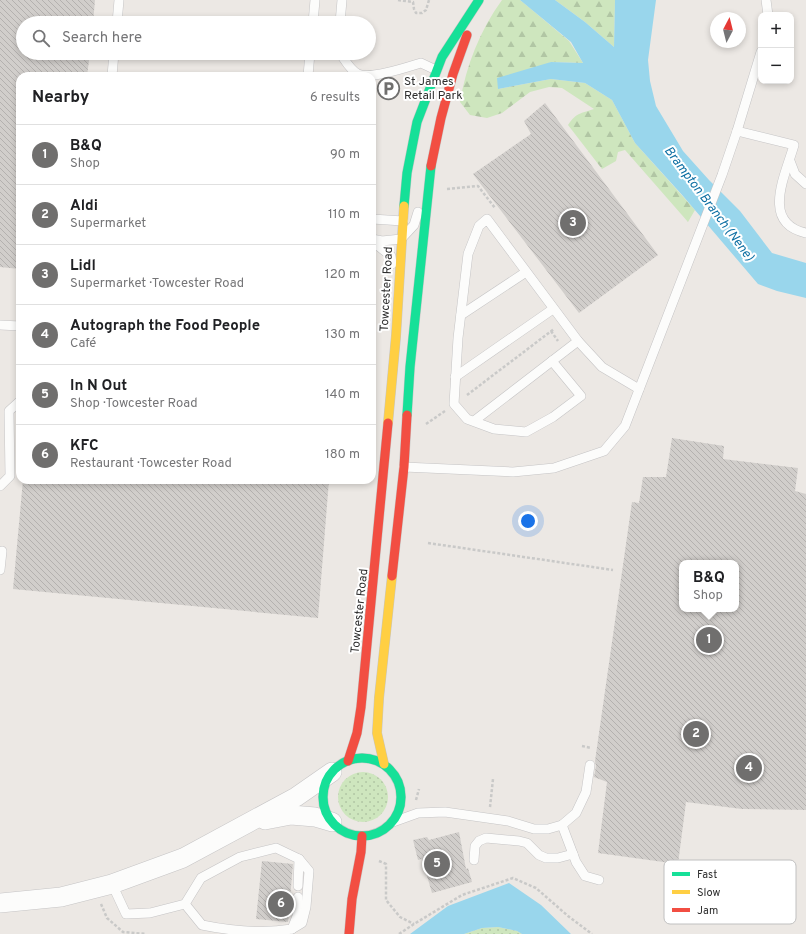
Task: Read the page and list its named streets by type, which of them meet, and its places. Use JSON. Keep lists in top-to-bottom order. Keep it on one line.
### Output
{"streets":{"main road":["Towcester Road"]},"water":["Brampton Branch (Nene)"],"places":{"parking":["St James Retail Park"]},"legend":["Fast","Slow","Jam"],"north":"top","page":{"map_buttons":["+","−"],"search":"Search here","heading":["Nearby","6 results"],"list":[{"mark":"1","name":"B&Q","note":"Shop","value":"90 m"},{"mark":"2","name":"Aldi","note":"Supermarket","value":"110 m"},{"mark":"3","name":"Lidl","note":"Supermarket · Towcester Road","value":"120 m"},{"mark":"4","name":"Autograph the Food People","note":"Café","value":"130 m"},{"mark":"5","name":"In N Out","note":"Shop · Towcester Road","value":"140 m"},{"mark":"6","name":"KFC","note":"Restaurant · Towcester Road","value":"180 m"}],"pins":["3","1","2","4","5","6"],"popup":["B&Q","Shop"]}}
